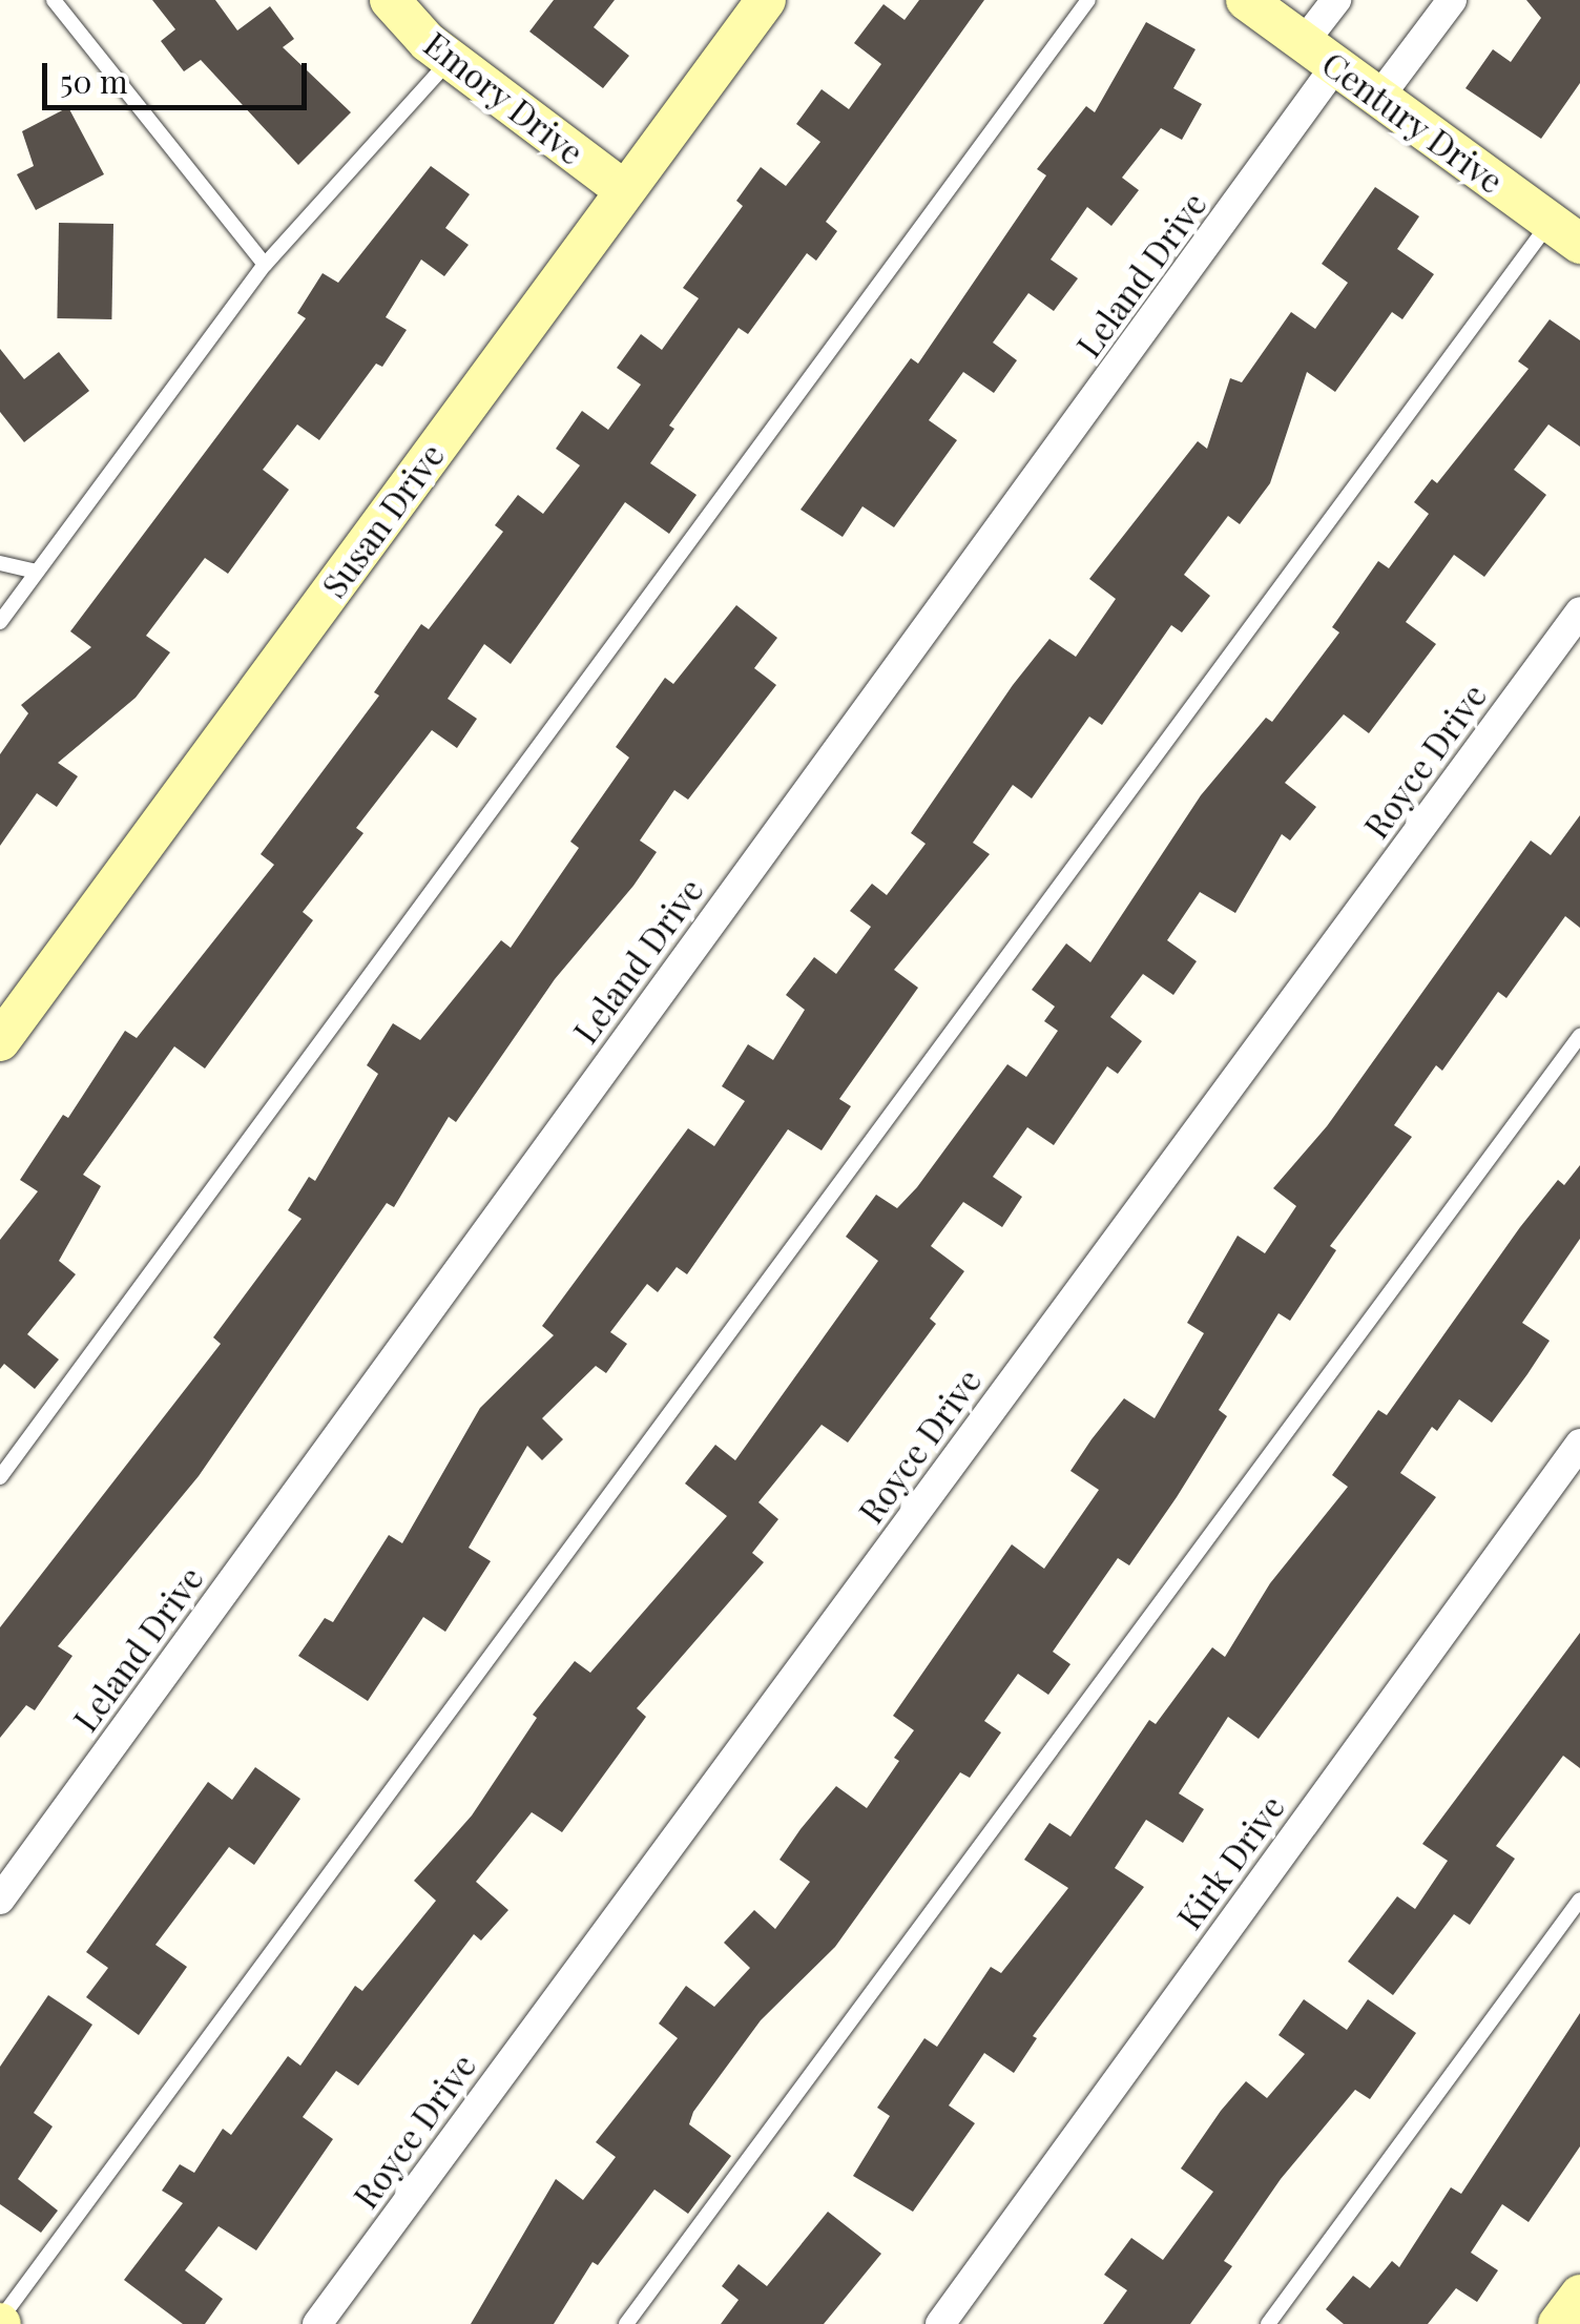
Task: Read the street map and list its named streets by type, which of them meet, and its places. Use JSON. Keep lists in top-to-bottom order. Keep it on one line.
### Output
{"streets":{"street":["Emory Drive","Century Drive","Leland Drive","Susan Drive","Royce Drive","Kirk Drive"]},"crossings":[["Emory Drive","Susan Drive"],["Century Drive","Leland Drive"]],"scale_bar":"50 m"}
